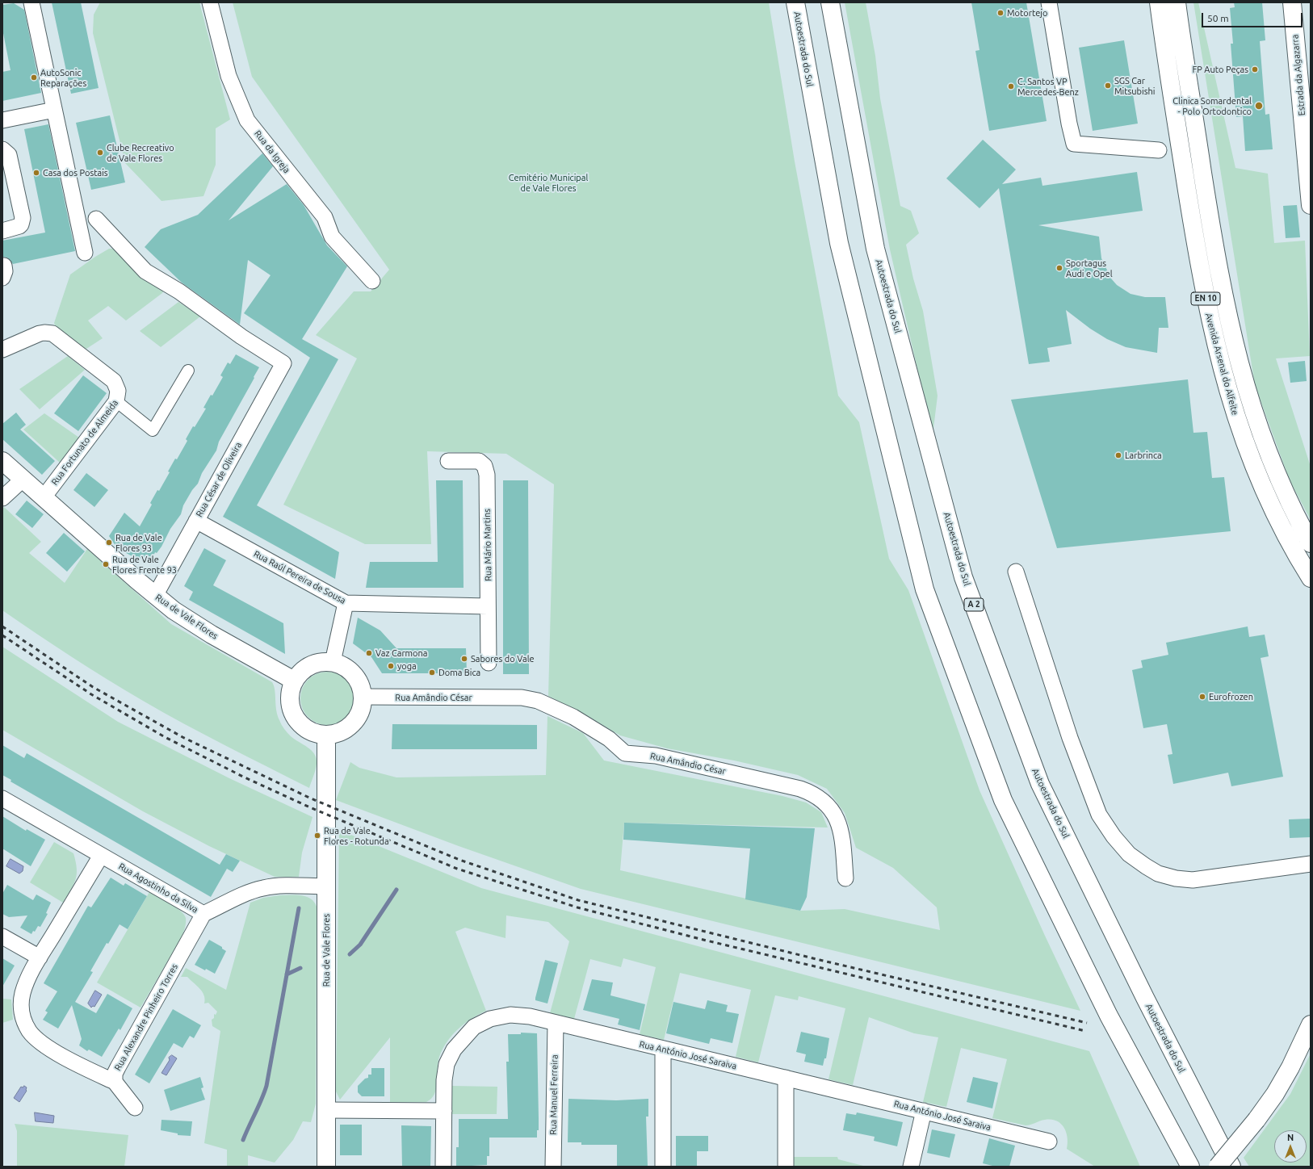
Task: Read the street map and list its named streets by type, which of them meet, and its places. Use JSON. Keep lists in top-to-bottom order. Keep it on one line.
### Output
{"streets":{"main road":["Autoestrada do Sul","Estrada da Algazarra","EN 10","Avenida Arsenal do Alfeite","A 2","Rua de Vale Flores"],"street":["Rua da Igreja","Rua Fortunato de Almeida","Rua César de Oliveira","Rua Mário Martins","Rua Raúl Pereira de Sousa","Rua Amândio César","Rua Agostinho da Silva","Rua Alexandre Pinheiro Torres","Rua António José Saraiva","Rua Manuel Ferreira"]},"crossings":[["Rua Fortunato de Almeida","Rua de Vale Flores"],["Rua César de Oliveira","Rua Raúl Pereira de Sousa"],["Rua César de Oliveira","Rua de Vale Flores"],["Rua Mário Martins","Rua Raúl Pereira de Sousa"],["Rua de Vale Flores","Rua Amândio César"],["Rua de Vale Flores","Rua Agostinho da Silva"],["Rua Agostinho da Silva","Rua Alexandre Pinheiro Torres"],["Rua António José Saraiva","Rua Manuel Ferreira"]],"parks":["Cemitério Municipal de Vale Flores"],"places":["Motortejo","FP Auto Peças","AutoSonic Reparações","SGS Car Mitsubishi","C. Santos VP Mercedes-Benz","Clinica Somardental - Polo Ortodontico","Clube Recreativo de Vale Flores","Casa dos Postais","Sportagus Audi e Opel","Larbrinca","Rua de Vale Flores 93","Rua de Vale Flores Frente 93","Vaz Carmona","Sabores do Vale","yoga","Doma Bica","Eurofrozen","Rua de Vale Flores - Rotunda"],"scale_bar":"50 m","north":"top"}
